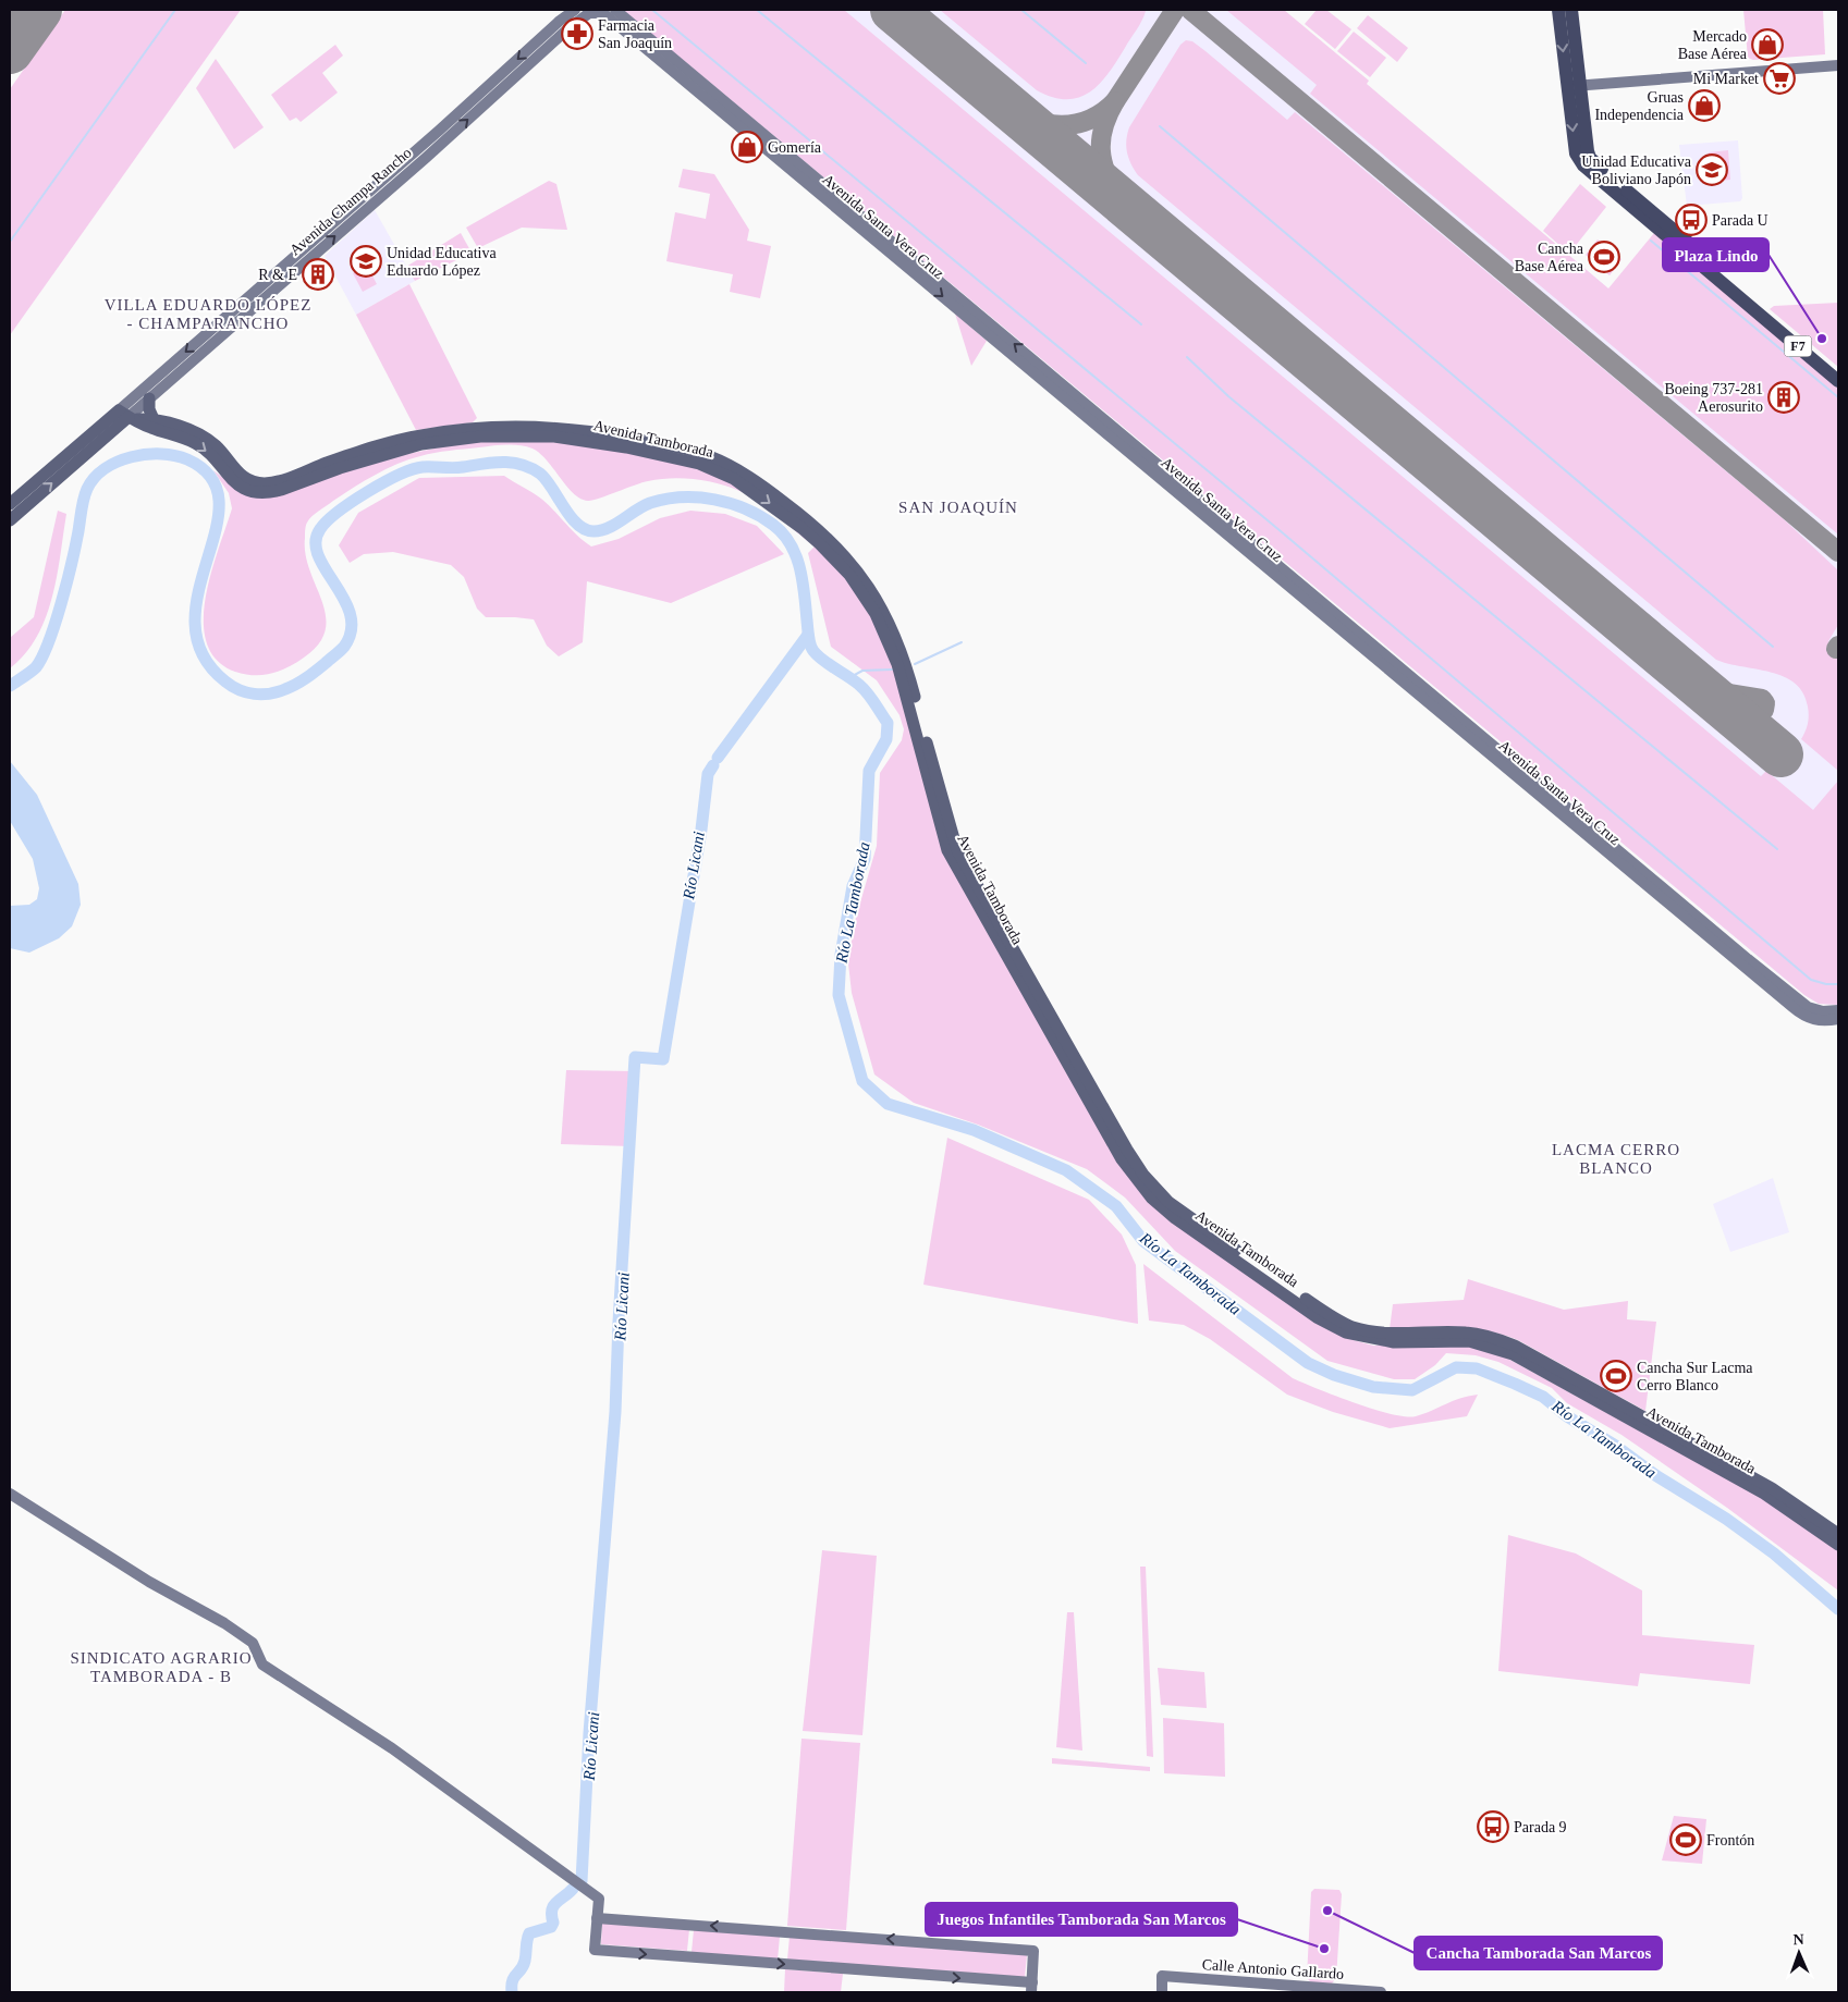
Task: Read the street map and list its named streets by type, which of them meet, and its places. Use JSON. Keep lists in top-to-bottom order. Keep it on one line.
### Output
{"streets":{"highway":["F7"],"main road":["Avenida Champa Rancho","Avenida Santa Vera Cruz","Avenida Tamborada","Calle Antonio Gallardo"]},"crossings":[["Avenida Champa Rancho","Avenida Santa Vera Cruz"],["Avenida Champa Rancho","Avenida Tamborada"]],"one_way":["Avenida Tamborada"],"districts":["VILLA EDUARDO LÓPEZ - CHAMPARANCHO","SAN JOAQUÍN","LACMA CERRO BLANCO","SINDICATO AGRARIO TAMBORADA - B"],"water":["Río Licani","Río La Tamborada"],"places":{"pharmacy":["Farmacia San Joaquín"],"shop":["Mercado Base Aérea","Gruas Independencia","Gomería"],"supermarket":["Mi Market"],"school or university":["Unidad Educativa Boliviano Japón","Unidad Educativa Eduardo López"],"bus stop":["Parada U","Parada 9"],"sports":["Cancha Base Aérea","Cancha Sur Lacma Cerro Blanco","Frontón"],"building":["R & E","Boeing 737-281 Aerosurito"],"other":["Plaza Lindo","Cancha Tamborada San Marcos","Juegos Infantiles Tamborada San Marcos"]},"north":"top"}
